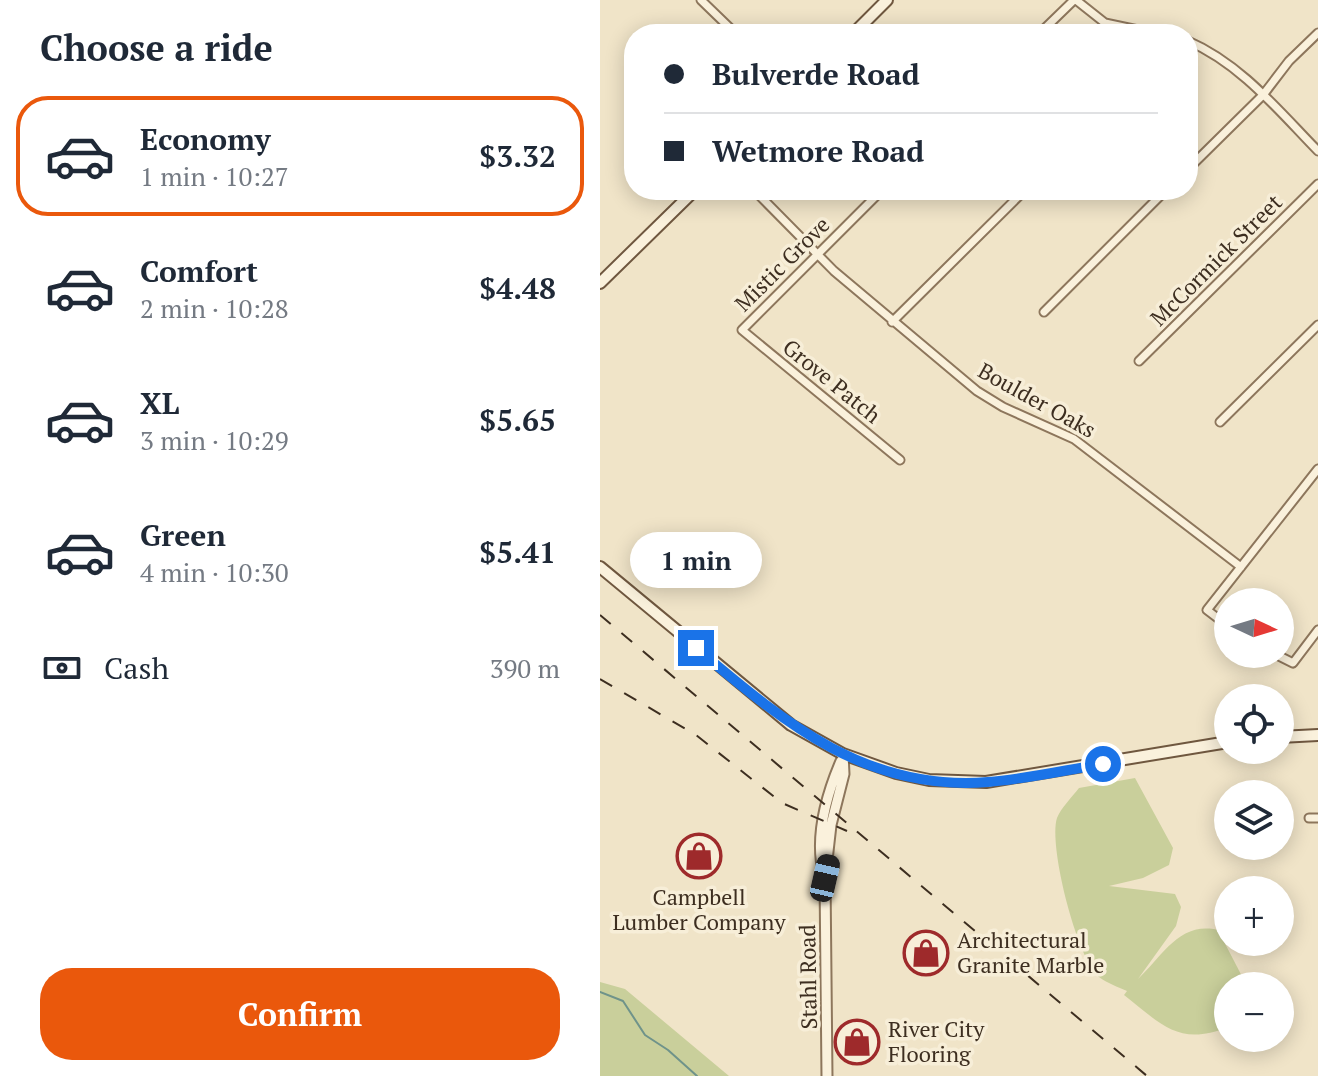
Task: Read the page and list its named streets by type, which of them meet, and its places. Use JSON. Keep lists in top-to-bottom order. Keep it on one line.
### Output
{"streets":{"street":["McCormick Street","Mistic Grove","Grove Patch","Boulder Oaks","Stahl Road"]},"crossings":[["Mistic Grove","Grove Patch"],["Mistic Grove","Boulder Oaks"]],"places":{"shop":["Campbell Lumber Company","Architectural Granite Marble","River City Flooring"]},"north":"right","page":{"heading":"Choose a ride","banner":["Bulverde Road","Wetmore Road"],"list":[{"name":"Economy","note":"1 min · 10:27","value":"$3.32"},{"name":"Comfort","note":"2 min · 10:28","value":"$4.48"},{"name":"XL","note":"3 min · 10:29","value":"$5.65"},{"name":"Green","note":"4 min · 10:30","value":"$5.41"}],"bubble":"1 min","map_buttons":["+","−"],"pay":["Cash","390 m"],"buttons":"Confirm"}}
